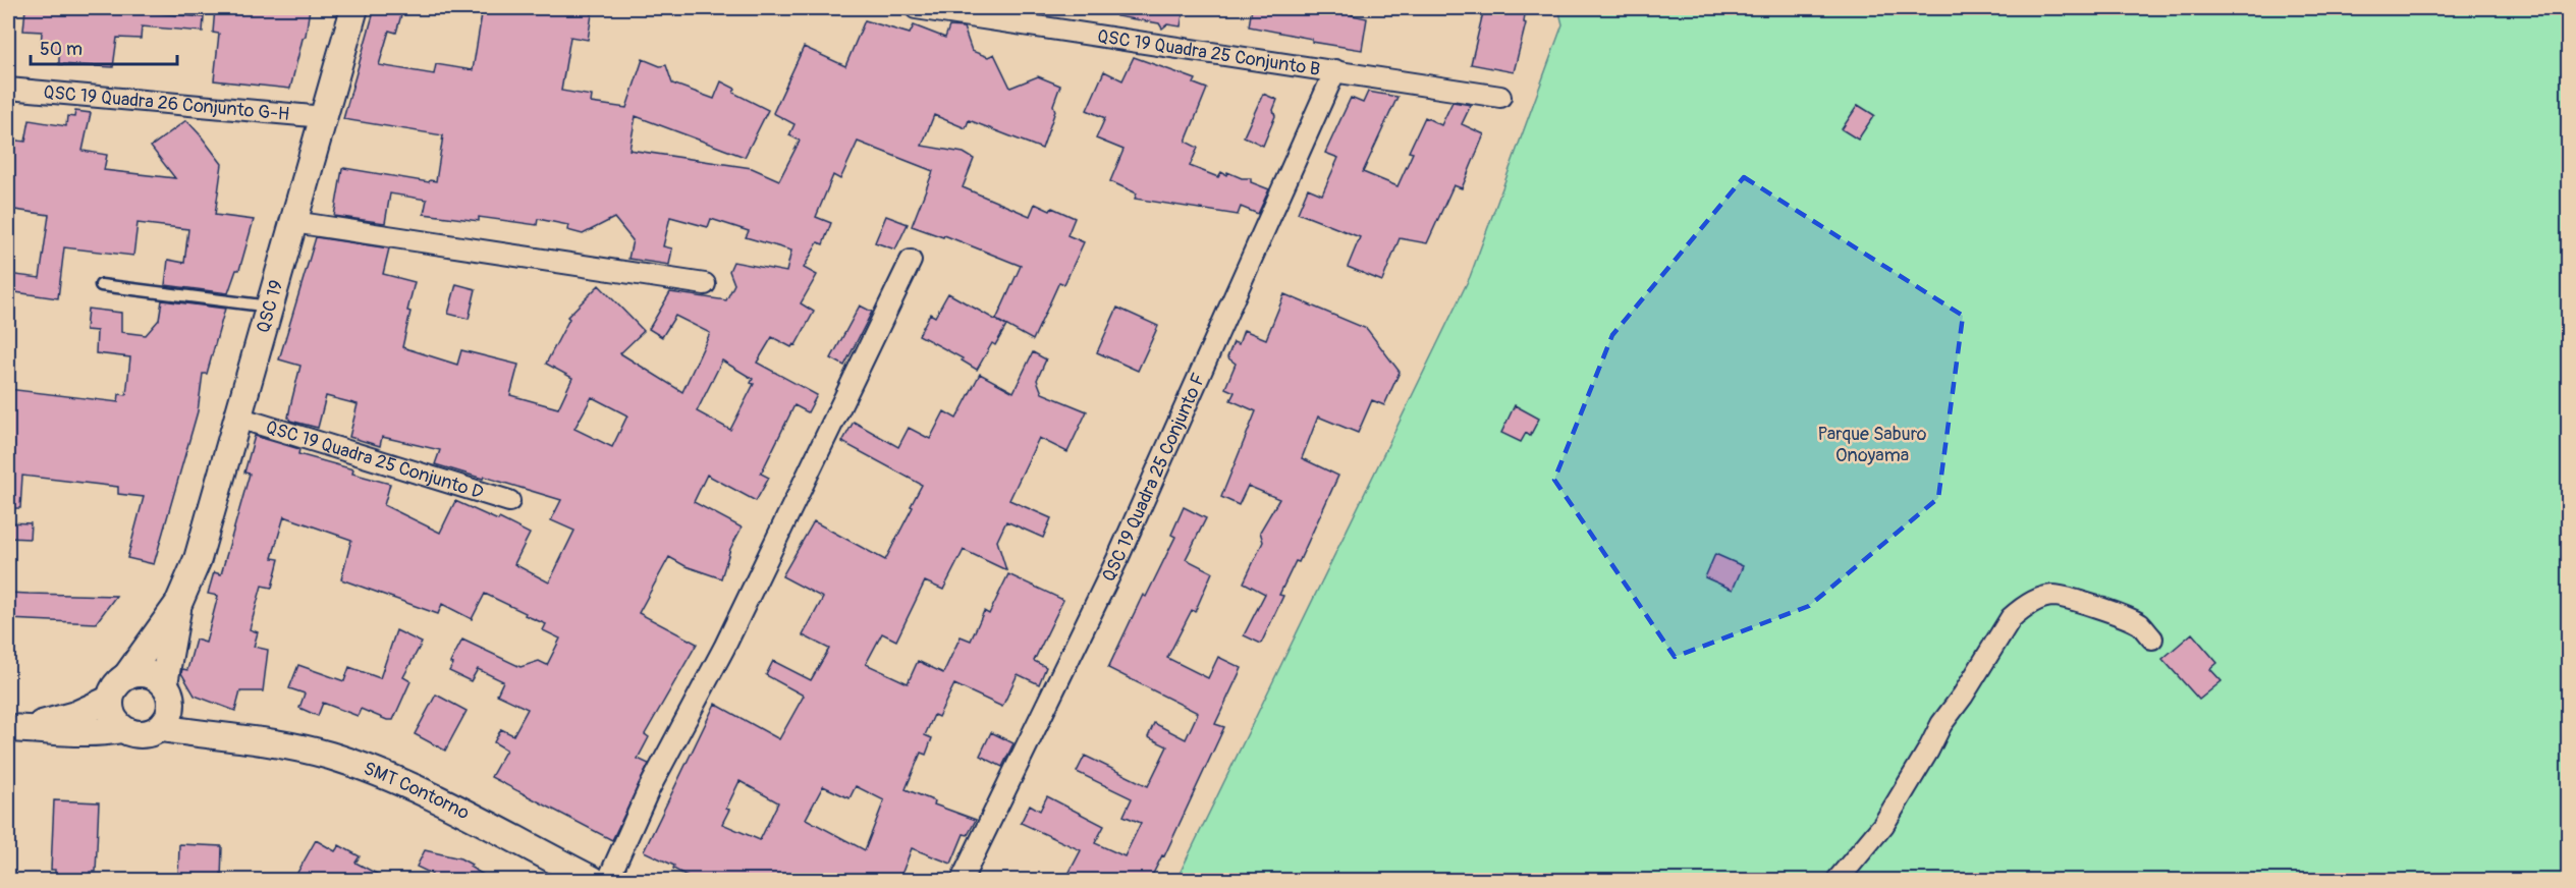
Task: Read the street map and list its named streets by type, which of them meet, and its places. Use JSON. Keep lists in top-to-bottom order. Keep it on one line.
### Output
{"streets":{"street":["QSC 19 Quadra 25 Conjunto B","QSC 19 Quadra 26 Conjunto G-H","QSC 19","QSC 19 Quadra 25 Conjunto D","QSC 19 Quadra 25 Conjunto F","SMT Contorno"]},"crossings":[["QSC 19 Quadra 25 Conjunto B","QSC 19 Quadra 25 Conjunto F"],["QSC 19 Quadra 26 Conjunto G-H","QSC 19"],["QSC 19","QSC 19 Quadra 25 Conjunto D"],["QSC 19","SMT Contorno"]],"parks":["Parque Saburo Onoyama"],"scale_bar":"50 m"}
